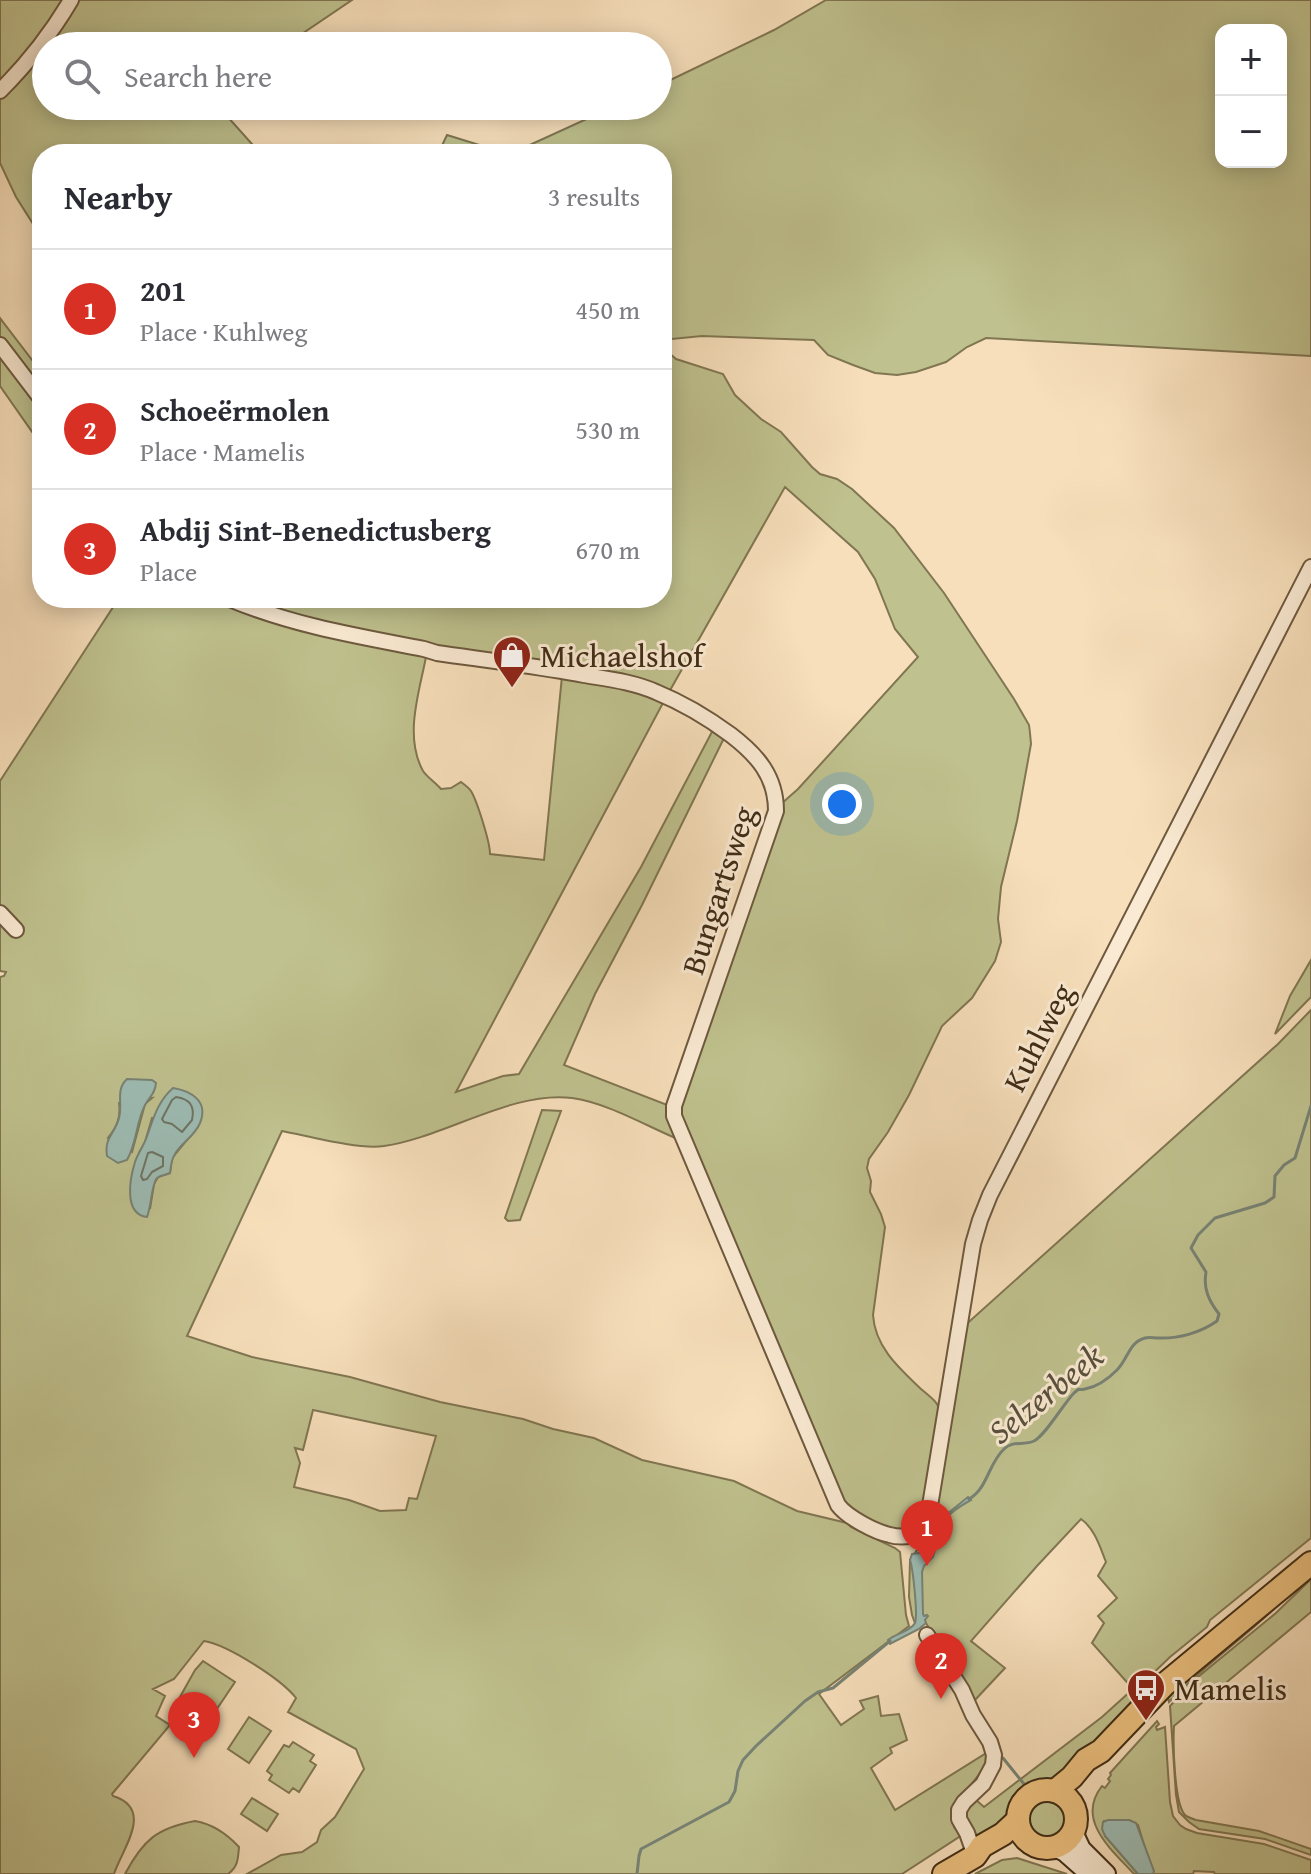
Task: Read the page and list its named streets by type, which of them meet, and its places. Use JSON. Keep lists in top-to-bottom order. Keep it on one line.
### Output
{"streets":{"street":["Bungartsweg","Kuhlweg"]},"crossings":[["Bungartsweg","Kuhlweg"]],"water":["Selzerbeek"],"places":{"shop":["Michaelshof"],"bus stop":["Mamelis"]},"page":{"map_buttons":["+","−"],"search":"Search here","heading":["Nearby","3 results"],"list":[{"mark":"1","name":"201","note":"Place · Kuhlweg","value":"450 m"},{"mark":"2","name":"Schoeërmolen","note":"Place · Mamelis","value":"530 m"},{"mark":"3","name":"Abdij Sint-Benedictusberg","note":"Place","value":"670 m"}],"pins":["1","2","3"]}}
